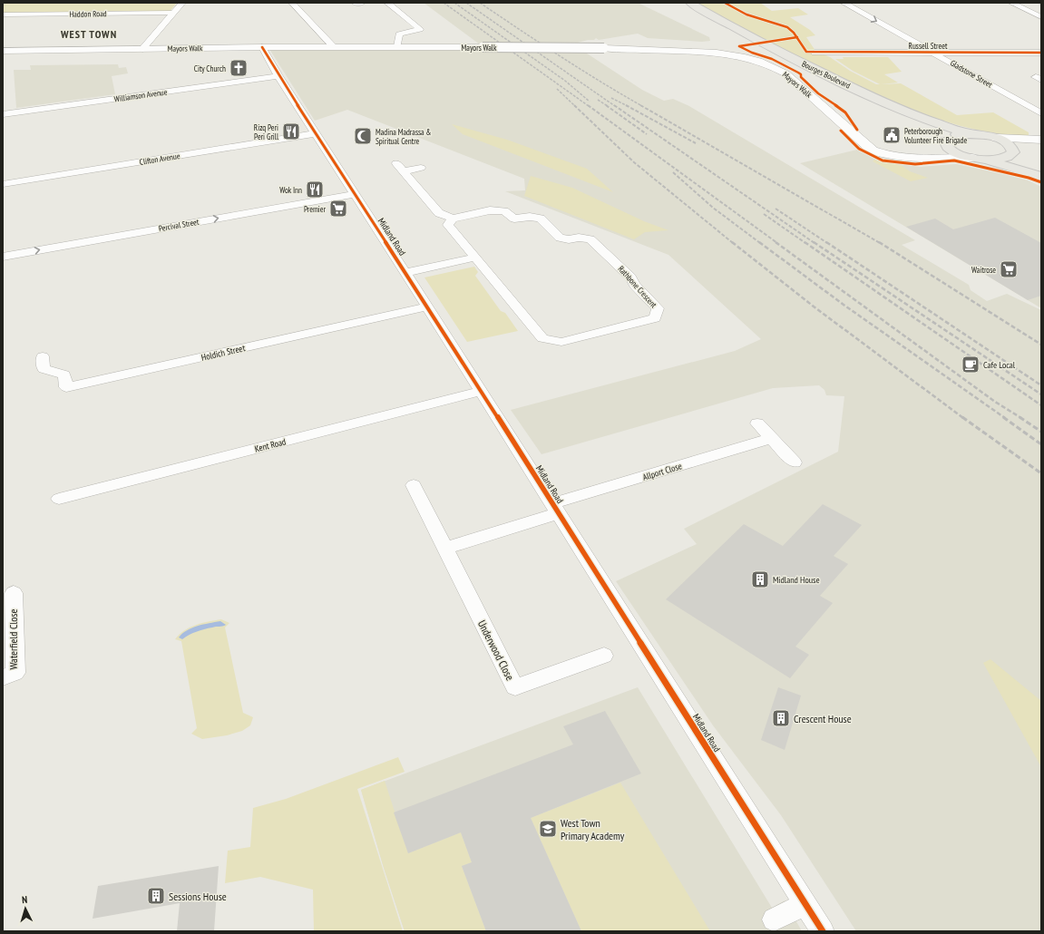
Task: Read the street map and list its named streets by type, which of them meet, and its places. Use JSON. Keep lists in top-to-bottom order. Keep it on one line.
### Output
{"streets":{"main road":["Bourges Boulevard"],"street":["Haddon Road","Russell Street","Mayors Walk","Gladstone Street","Williamson Avenue","Clifton Avenue","Percival Street","Midland Road","Rathbone Crescent","Holdich Street","Kent Road","Allport Close","Waterfield Close","Underwood Close"]},"crossings":[["Russell Street","Gladstone Street"],["Mayors Walk","Bourges Boulevard"],["Mayors Walk","Midland Road"],["Williamson Avenue","Midland Road"],["Clifton Avenue","Midland Road"],["Percival Street","Midland Road"],["Midland Road","Holdich Street"],["Midland Road","Kent Road"],["Midland Road","Allport Close"]],"one_way":["Gladstone Street","Percival Street"],"districts":["WEST TOWN"],"places":{"church":["City Church"],"restaurant":["Rizq Peri Peri Grill","Wok Inn"],"public building":["Peterborough Volunteer Fire Brigade"],"mosque":["Madina Madrassa & Spiritual Centre"],"supermarket":["Premier","Waitrose"],"cafe":["Cafe Local"],"building":["Midland House","Crescent House","Sessions House"],"school or university":["West Town Primary Academy"]},"north":"top"}
